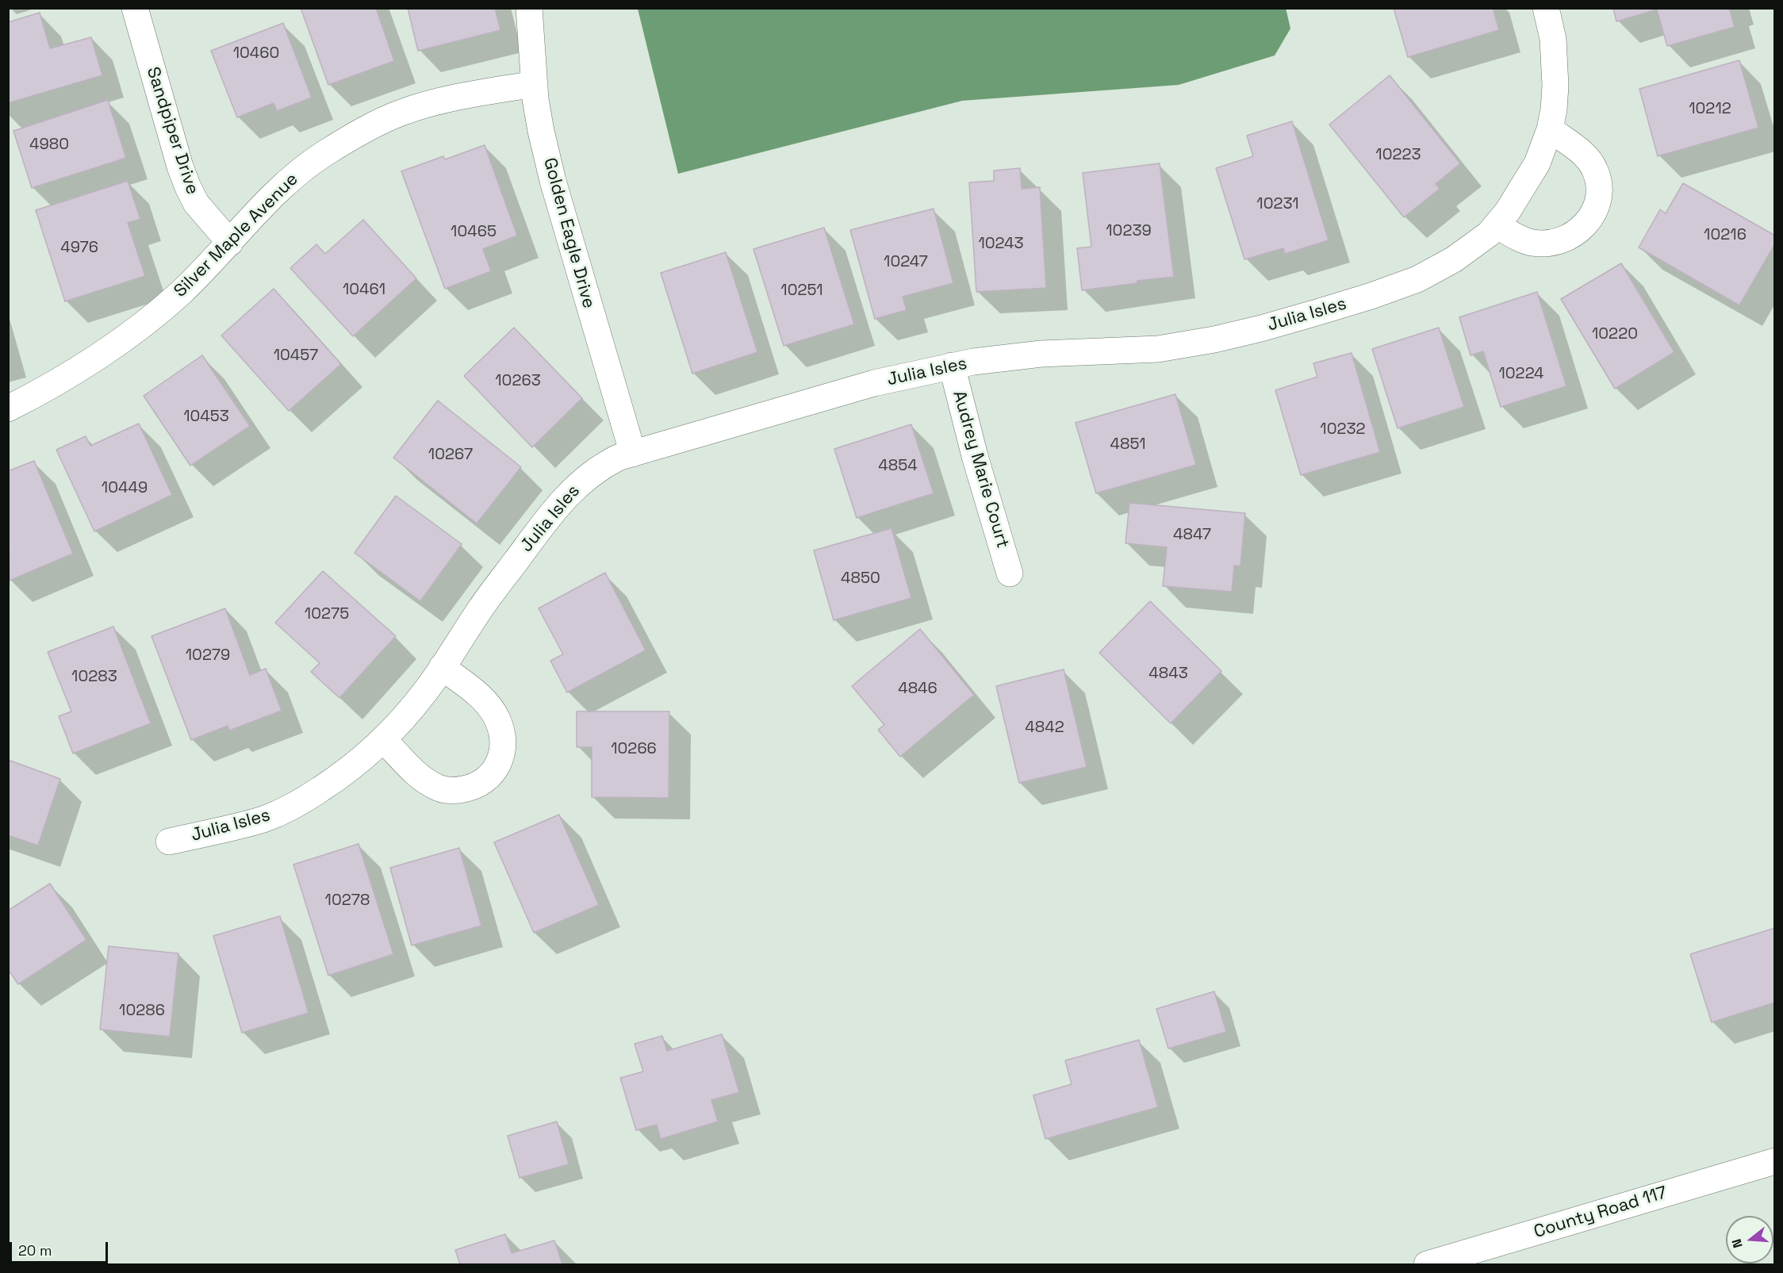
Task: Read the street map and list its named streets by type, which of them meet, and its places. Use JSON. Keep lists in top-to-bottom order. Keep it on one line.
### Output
{"streets":{"street":["Sandpiper Drive","Golden Eagle Drive","Silver Maple Avenue","Julia Isles","Audrey Marie Court","County Road 117"]},"crossings":[["Sandpiper Drive","Silver Maple Avenue"],["Golden Eagle Drive","Silver Maple Avenue"],["Golden Eagle Drive","Julia Isles"],["Julia Isles","Audrey Marie Court"]],"house_numbers":["10460","10212","4980","10223","10231","10239","10465","10216","10243","4976","10247","10461","10251","10220","10457","10224","10263","10453","10232","4851","10267","4854","10449","4847","4850","10275","10279","4843","10283","4846","4842","10266","10278","10286"],"scale_bar":"20 m","north":"left"}
